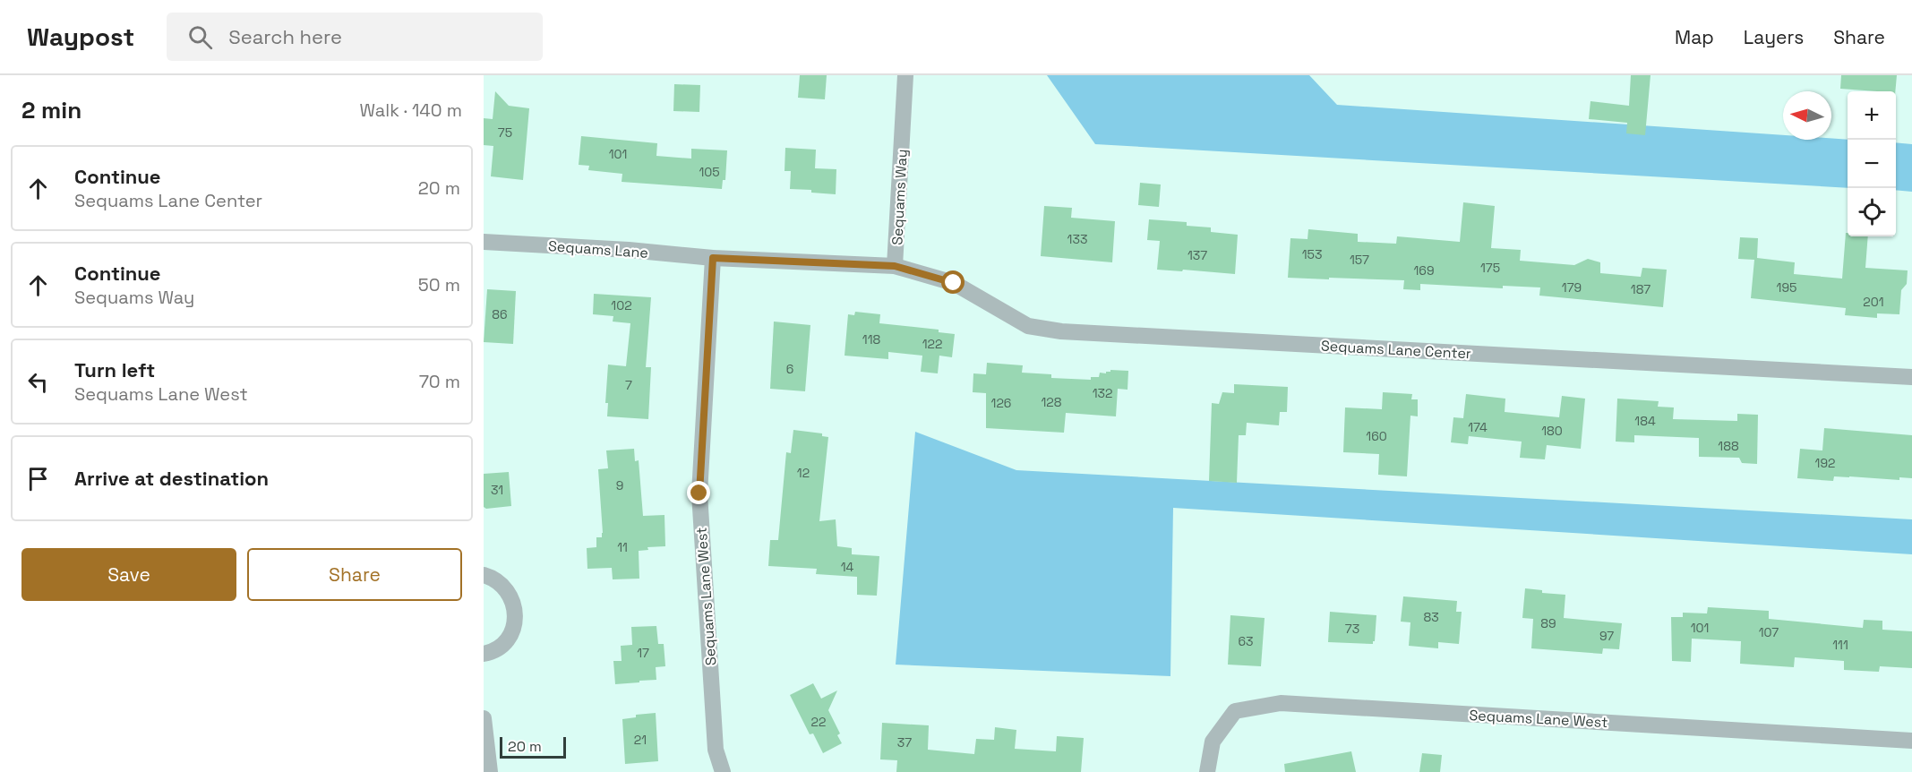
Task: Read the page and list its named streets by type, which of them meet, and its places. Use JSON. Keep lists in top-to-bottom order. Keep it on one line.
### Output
{"streets":{"street":["Sequams Way","Sequams Lane","Sequams Lane Center","Sequams Lane West"]},"crossings":[["Sequams Way","Sequams Lane"],["Sequams Way","Sequams Lane Center"],["Sequams Way","Sequams Lane West"],["Sequams Lane","Sequams Lane West"]],"house_numbers":["75","101","105","133","153","137","157","175","169","179","195","187","201","102","86","118","122","6","7","132","128","126","184","174","180","160","188","192","12","9","31","11","14","83","89","101","73","107","97","63","111","17","22","21","37"],"scale_bar":"20 m","north":"left","page":{"header":"Waypost","search":"Search here","nav":["Map","Layers","Share"],"heading":["2 min","Walk · 140 m"],"map_buttons":["+","−"],"list":[["Continue","Sequams Lane Center","20 m"],["Continue","Sequams Way","50 m"],["Turn left","Sequams Lane West","70 m"],"Arrive at destination"],"buttons":["Save","Share"],"scale":"20 m"}}
